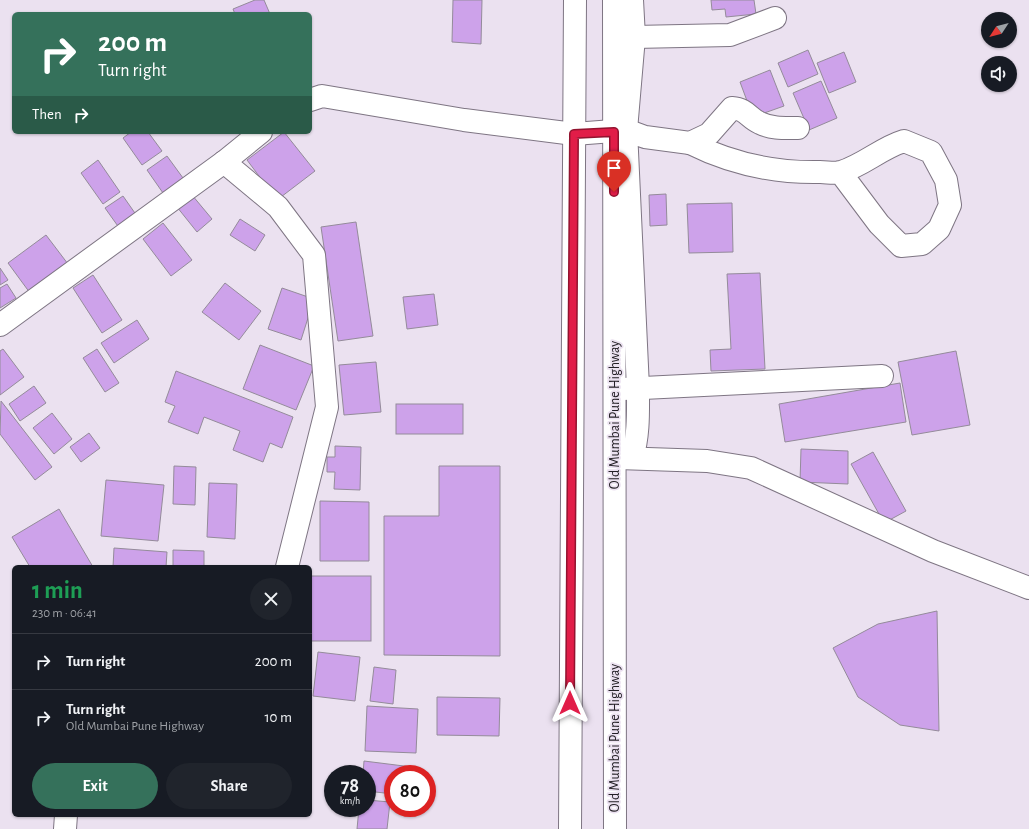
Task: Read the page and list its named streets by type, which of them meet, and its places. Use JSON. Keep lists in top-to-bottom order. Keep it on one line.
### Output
{"streets":{"main road":["Old Mumbai Pune Highway"]},"north":"bottom left","page":{"turn":["200 m","Turn right"],"then":"Then","heading":["1 min","230 m · 06:41"],"list":[{"name":"Turn right","value":"200 m"},{"name":"Turn right","note":"Old Mumbai Pune Highway","value":"10 m"}],"buttons":["Exit","Share"],"speed":"78 km/h","limit":"80"}}
